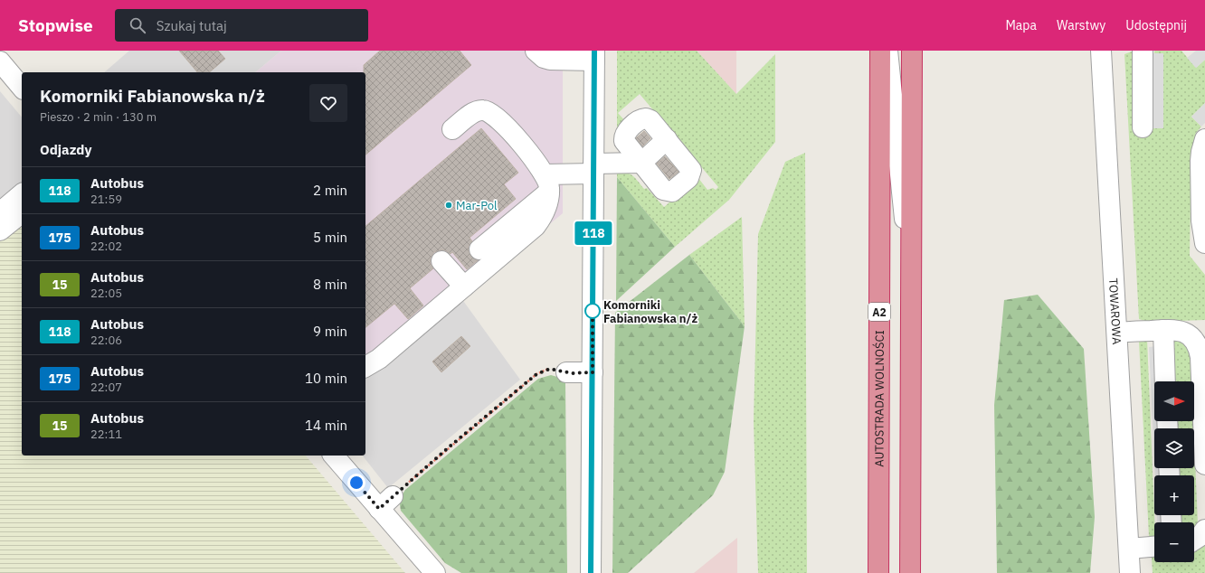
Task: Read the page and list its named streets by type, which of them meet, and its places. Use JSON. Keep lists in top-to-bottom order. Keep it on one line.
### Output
{"streets":{"highway":["A2","AUTOSTRADA WOLNOŚCI"],"street":["TOWAROWA"]},"places":["Mar-Pol","Komorniki Fabianowska n/ż"],"lines":["bus line 118"],"north":"right","page":{"header":"Stopwise","search":"Szukaj tutaj","nav":["Mapa","Warstwy","Udostępnij"],"on_map":"118","heading":[["Komorniki Fabianowska n/ż","Pieszo · 2 min · 130 m"],"Odjazdy"],"list":[{"mark":"118","name":"Autobus","note":"21:59","value":"2 min"},{"mark":"175","name":"Autobus","note":"22:02","value":"5 min"},{"mark":"15","name":"Autobus","note":"22:05","value":"8 min"},{"mark":"118","name":"Autobus","note":"22:06","value":"9 min"},{"mark":"175","name":"Autobus","note":"22:07","value":"10 min"},{"mark":"15","name":"Autobus","note":"22:11","value":"14 min"}],"map_buttons":["+","−"]}}
